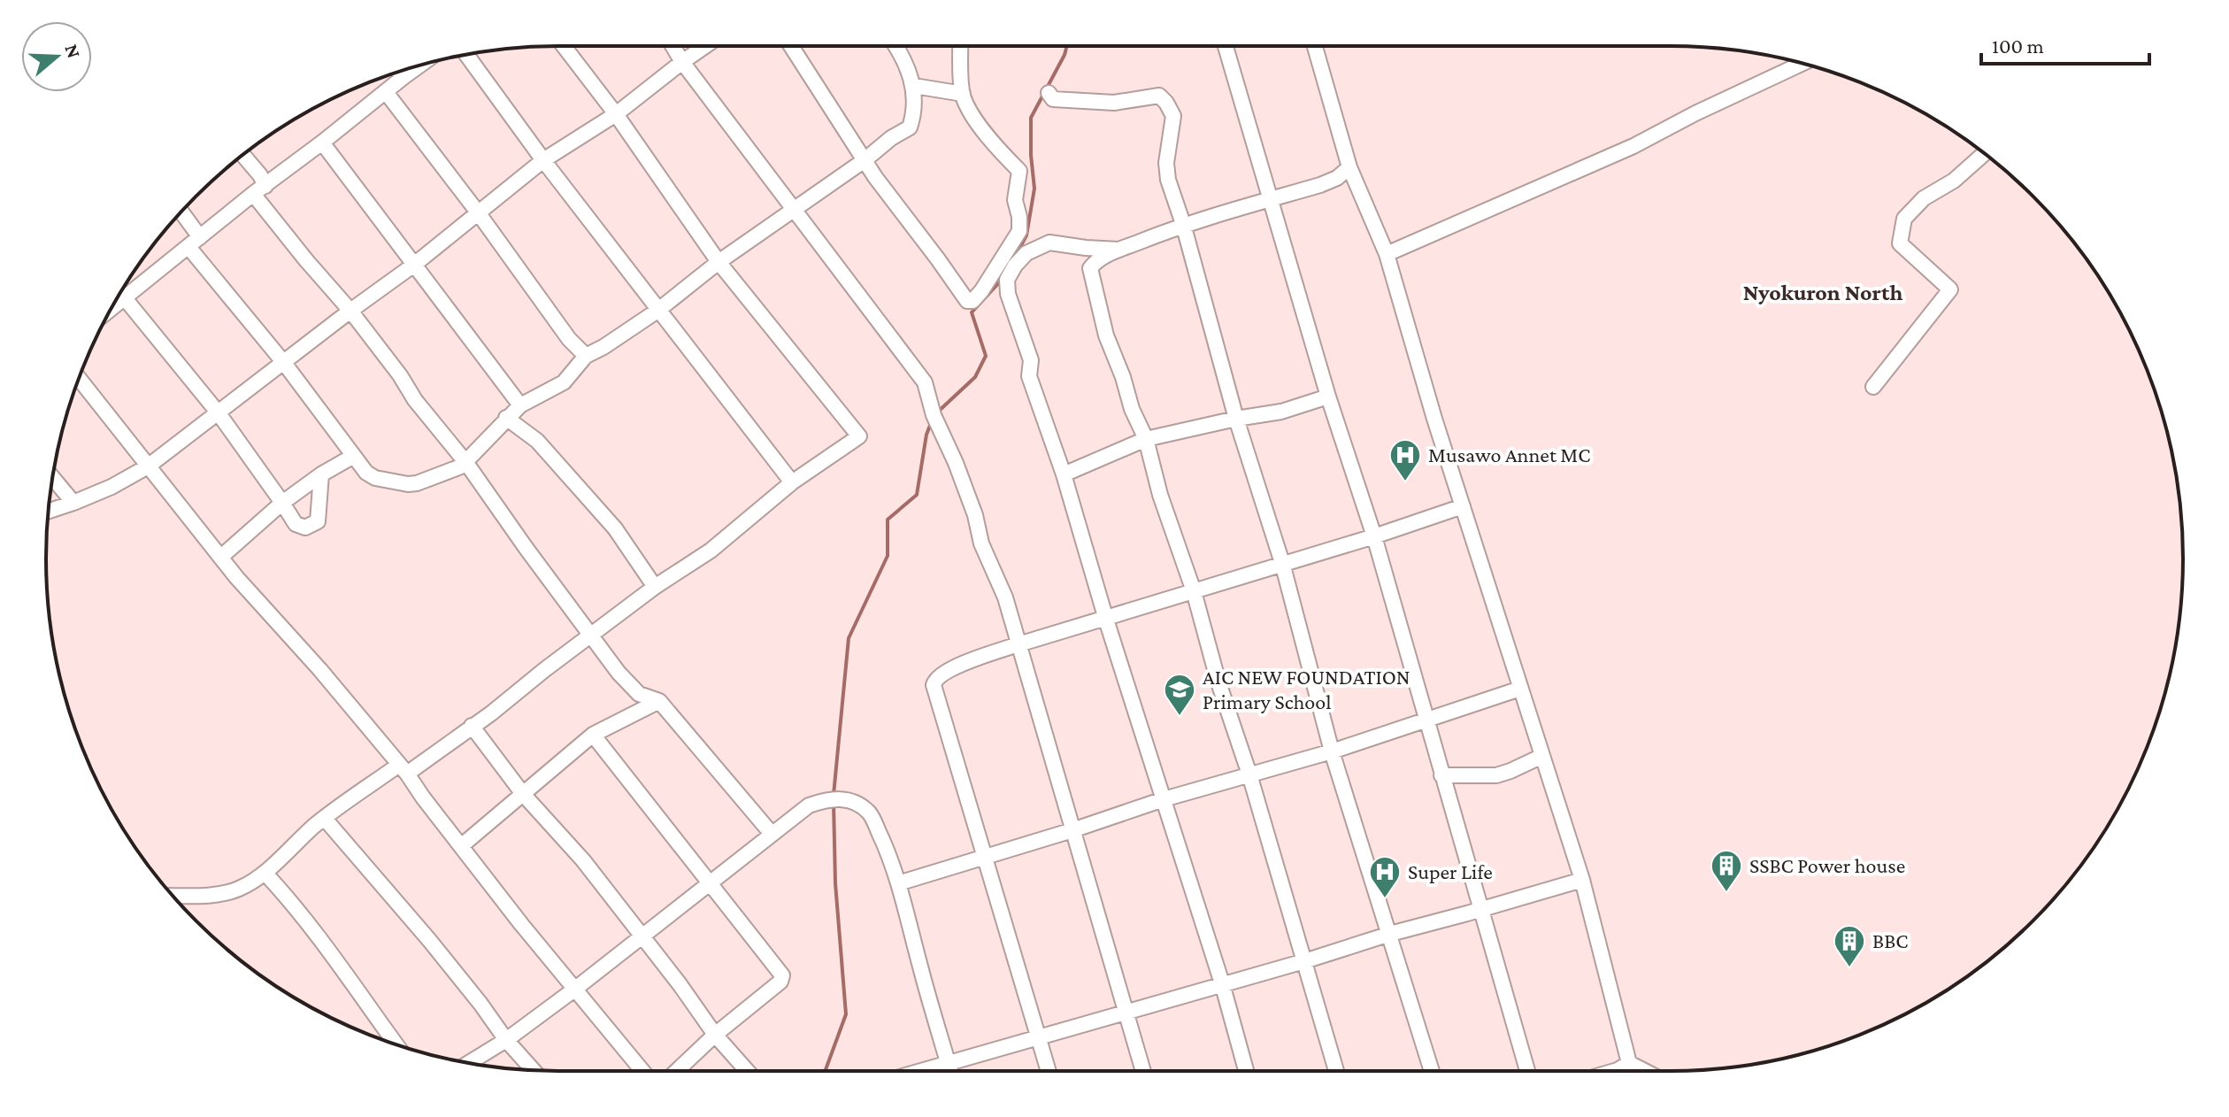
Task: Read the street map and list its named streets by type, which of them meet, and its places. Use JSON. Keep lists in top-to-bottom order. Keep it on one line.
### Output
{"districts":["Nyokuron North"],"places":{"hospital":["Musawo Annet MC","Super Life"],"school or university":["AIC NEW FOUNDATION Primary School"],"building":["SSBC Power house","BBC"]},"scale_bar":"100 m","north":"right"}
